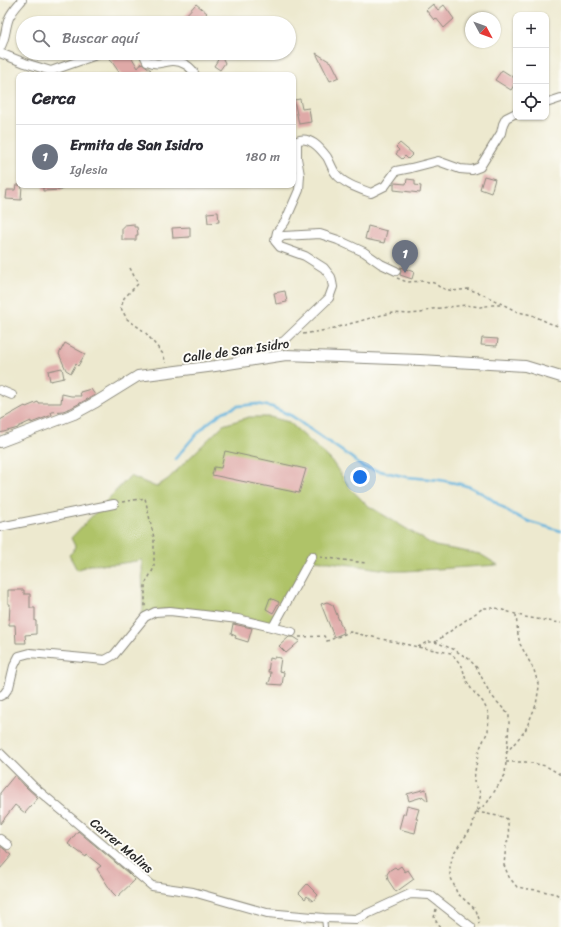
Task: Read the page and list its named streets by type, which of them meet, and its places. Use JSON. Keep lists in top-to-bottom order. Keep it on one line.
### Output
{"streets":{"street":["Calle de San Isidro","Carrer Molins"]},"north":"bottom right","page":{"map_buttons":["+","−"],"search":"Buscar aquí","heading":"Cerca","list":[{"mark":"1","name":"Ermita de San Isidro","note":"Iglesia","value":"180 m"}],"pins":"1"}}
